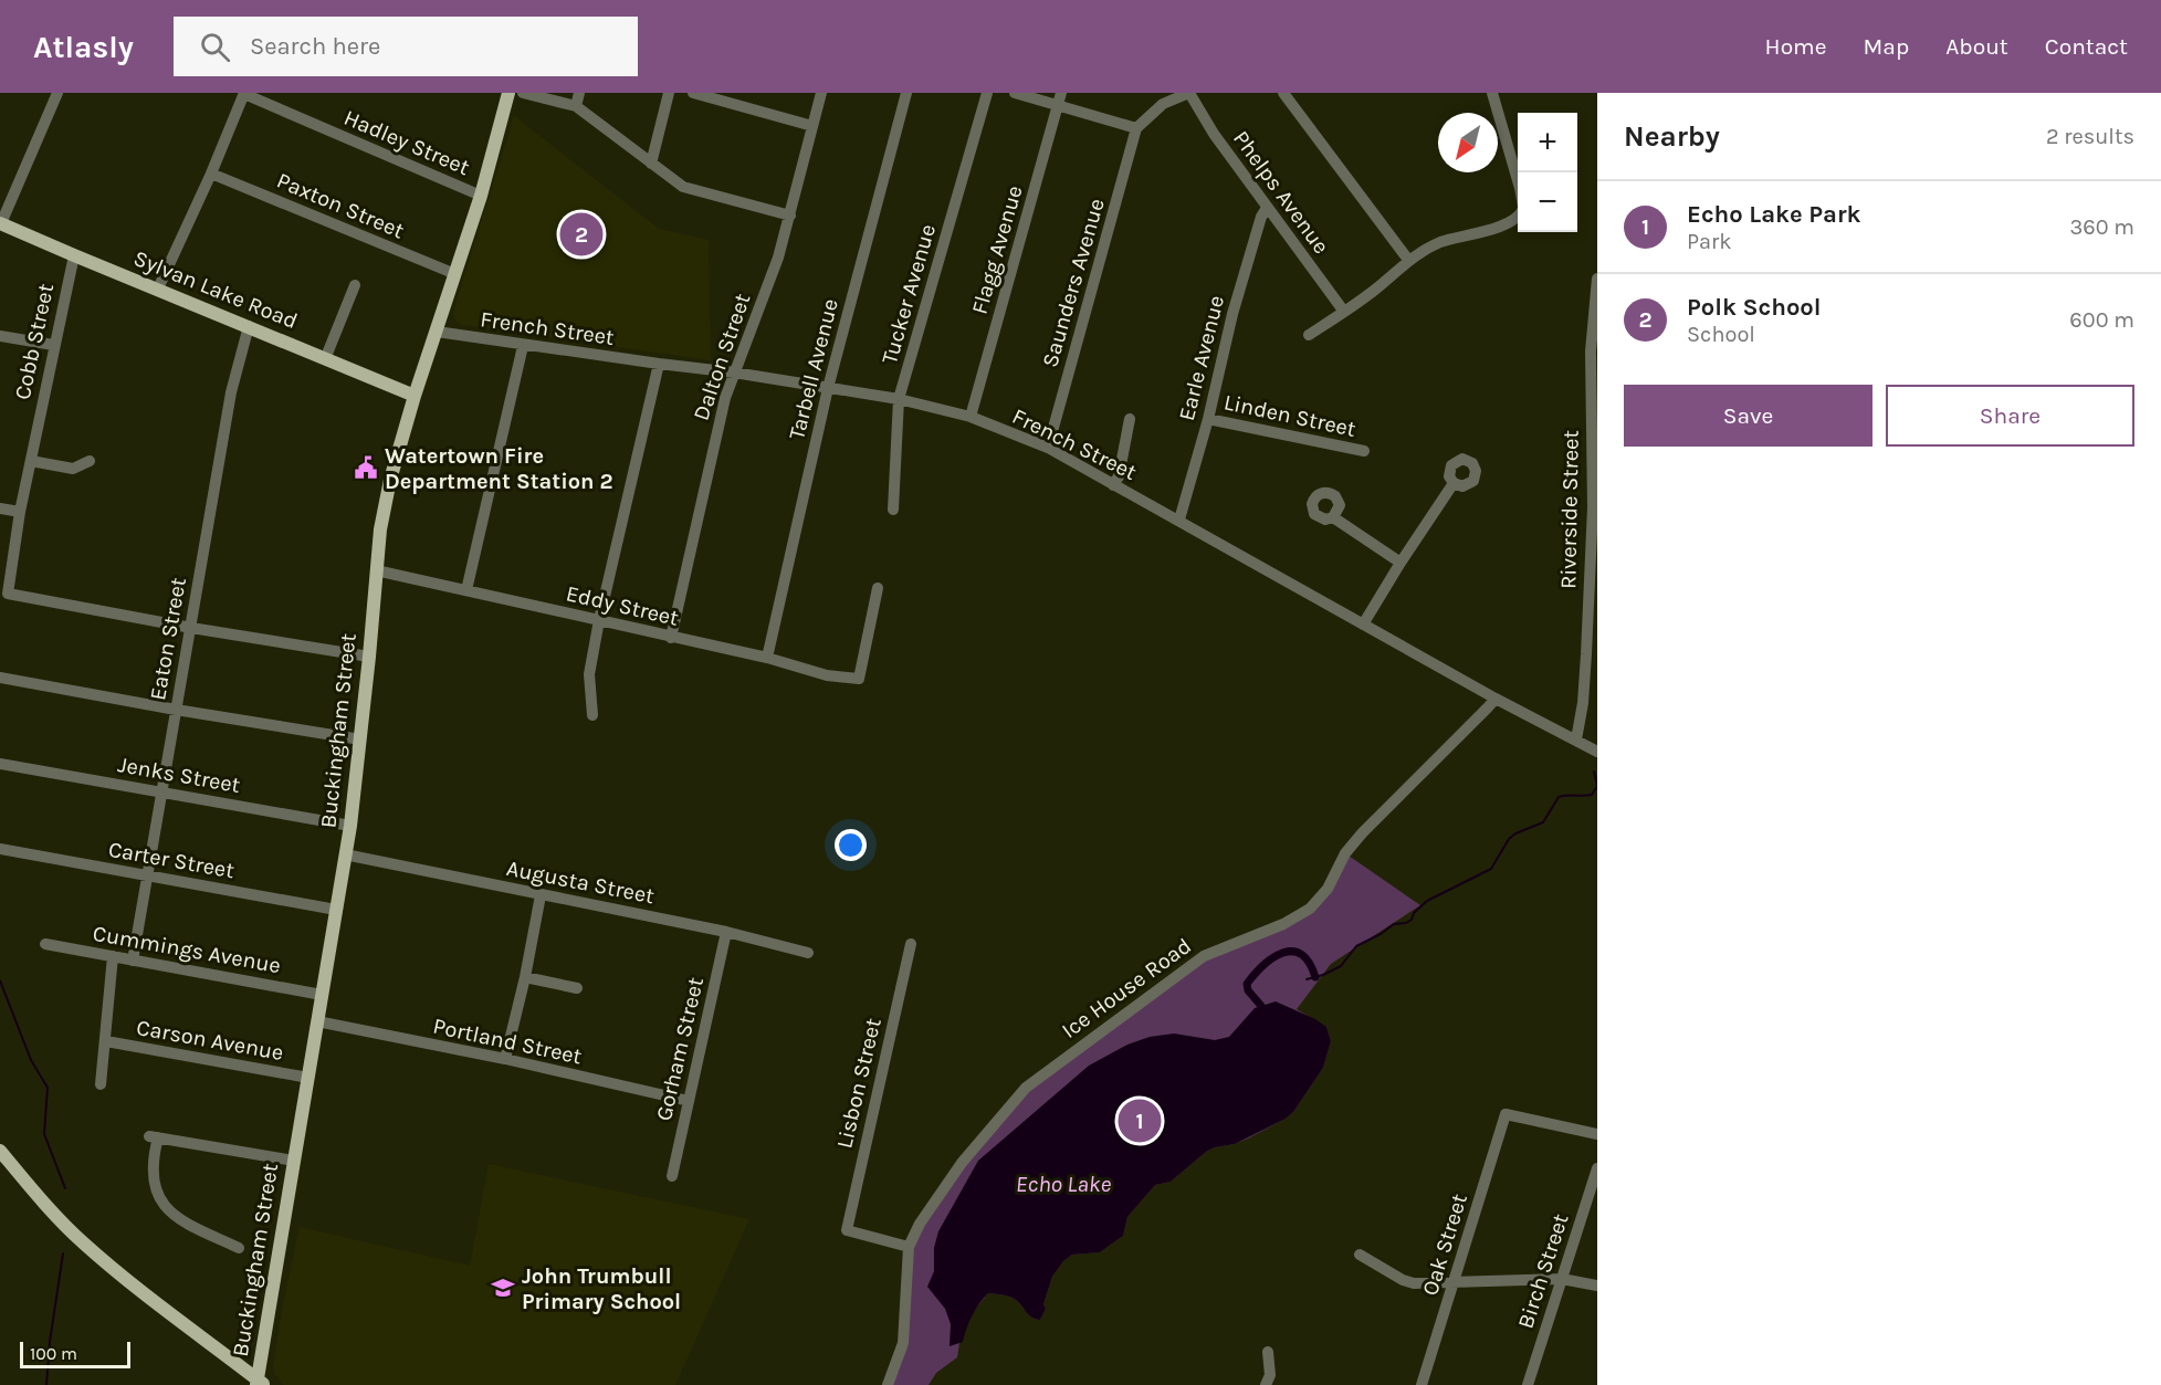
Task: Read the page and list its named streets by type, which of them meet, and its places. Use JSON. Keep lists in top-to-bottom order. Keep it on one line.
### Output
{"streets":{"main road":["Sylvan Lake Road","Buckingham Street"],"street":["Hadley Street","Phelps Avenue","Paxton Street","Flagg Avenue","Saunders Avenue","Tucker Avenue","French Street","Cobb Street","Dalton Street","Earle Avenue","Tarbell Avenue","Linden Street","Riverside Street","Eddy Street","Eaton Street","Jenks Street","Carter Street","Augusta Street","Cummings Avenue","Ice House Road","Carson Avenue","Portland Street","Gorham Street","Lisbon Street","Oak Street","Birch Street"]},"crossings":[["Hadley Street","Buckingham Street"],["Phelps Avenue","Earle Avenue"],["Paxton Street","Buckingham Street"],["Flagg Avenue","French Street"],["Saunders Avenue","French Street"],["Sylvan Lake Road","Cobb Street"],["Sylvan Lake Road","Eaton Street"],["Sylvan Lake Road","Buckingham Street"],["Tucker Avenue","French Street"],["French Street","Dalton Street"],["French Street","Earle Avenue"],["French Street","Tarbell Avenue"],["French Street","Riverside Street"],["French Street","Buckingham Street"],["French Street","Ice House Road"],["Cobb Street","Eaton Street"],["Dalton Street","Eddy Street"],["Earle Avenue","Linden Street"],["Tarbell Avenue","Eddy Street"],["Eddy Street","Buckingham Street"],["Eaton Street","Jenks Street"],["Eaton Street","Carter Street"],["Eaton Street","Cummings Avenue"],["Buckingham Street","Jenks Street"],["Buckingham Street","Carter Street"],["Buckingham Street","Augusta Street"],["Buckingham Street","Cummings Avenue"],["Buckingham Street","Carson Avenue"],["Buckingham Street","Portland Street"],["Augusta Street","Gorham Street"],["Ice House Road","Lisbon Street"],["Portland Street","Gorham Street"]],"water":["Echo Lake"],"places":{"public building":["Watertown Fire Department Station 2"],"school or university":["John Trumbull Primary School"]},"scale_bar":"100 m","north":"bottom left","page":{"header":"Atlasly","search":"Search here","nav":["Home","Map","About","Contact"],"heading":["Nearby","2 results"],"map_buttons":["+","−"],"list":[{"mark":"1","name":"Echo Lake Park","note":"Park","value":"360 m"},{"mark":"2","name":"Polk School","note":"School","value":"600 m"}],"pins":["2","1"],"buttons":["Save","Share"],"scale":"100 m"}}
